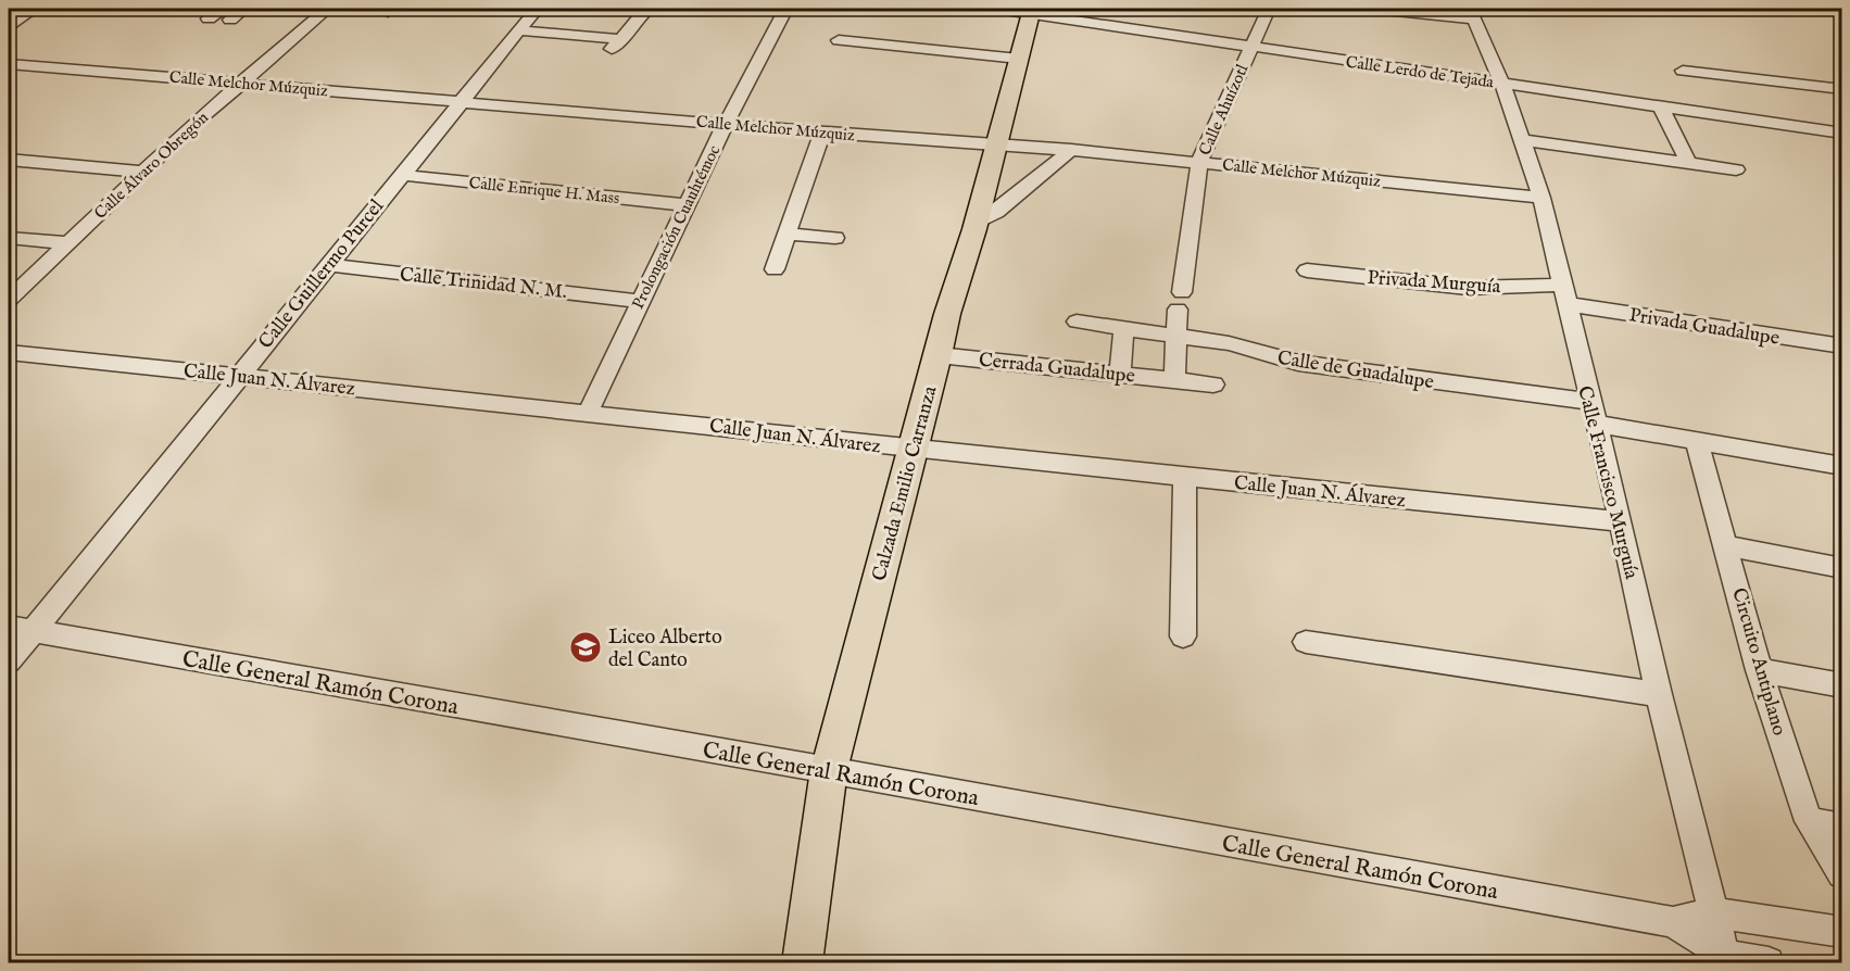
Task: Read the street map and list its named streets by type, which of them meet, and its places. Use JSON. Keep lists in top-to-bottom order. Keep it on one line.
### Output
{"streets":{"main road":["Calzada Emilio Carranza"],"street":["Calle Lerdo de Tejada","Calle Melchor Múzquiz","Calle Ahuízotl","Calle Álvaro Obregón","Calle Enrique H. Mass","Prolongación Cuauhtémoc","Calle Guillermo Purcel","Privada Murguía","Calle Trinidad N. M.","Privada Guadalupe","Cerrada Guadalupe","Calle de Guadalupe","Calle Juan N. Álvarez","Calle Francisco Murguía","Circuito Antiplano","Calle General Ramón Corona"]},"crossings":[["Calle Lerdo de Tejada","Calle Ahuízotl"],["Calle Lerdo de Tejada","Calle Francisco Murguía"],["Calle Lerdo de Tejada","Calzada Emilio Carranza"],["Calle Melchor Múzquiz","Calle Ahuízotl"],["Calle Melchor Múzquiz","Calle Álvaro Obregón"],["Calle Melchor Múzquiz","Prolongación Cuauhtémoc"],["Calle Melchor Múzquiz","Calle Guillermo Purcel"],["Calle Melchor Múzquiz","Calle Francisco Murguía"],["Calle Melchor Múzquiz","Calzada Emilio Carranza"],["Calle Ahuízotl","Cerrada Guadalupe"],["Calle Ahuízotl","Calle de Guadalupe"],["Calle Enrique H. Mass","Prolongación Cuauhtémoc"],["Calle Enrique H. Mass","Calle Guillermo Purcel"],["Prolongación Cuauhtémoc","Calle Trinidad N. M."],["Prolongación Cuauhtémoc","Calle Juan N. Álvarez"],["Calle Guillermo Purcel","Calle Trinidad N. M."],["Calle Guillermo Purcel","Calle Juan N. Álvarez"],["Calle Guillermo Purcel","Calle General Ramón Corona"],["Privada Murguía","Privada Guadalupe"],["Privada Murguía","Calle Francisco Murguía"],["Privada Guadalupe","Calle Francisco Murguía"],["Cerrada Guadalupe","Calzada Emilio Carranza"],["Calle de Guadalupe","Calle Francisco Murguía"],["Calle Juan N. Álvarez","Calle Francisco Murguía"],["Calle Juan N. Álvarez","Calzada Emilio Carranza"],["Calle Francisco Murguía","Calle General Ramón Corona"],["Calzada Emilio Carranza","Calle General Ramón Corona"]],"places":{"school or university":["Liceo Alberto del Canto"]}}
